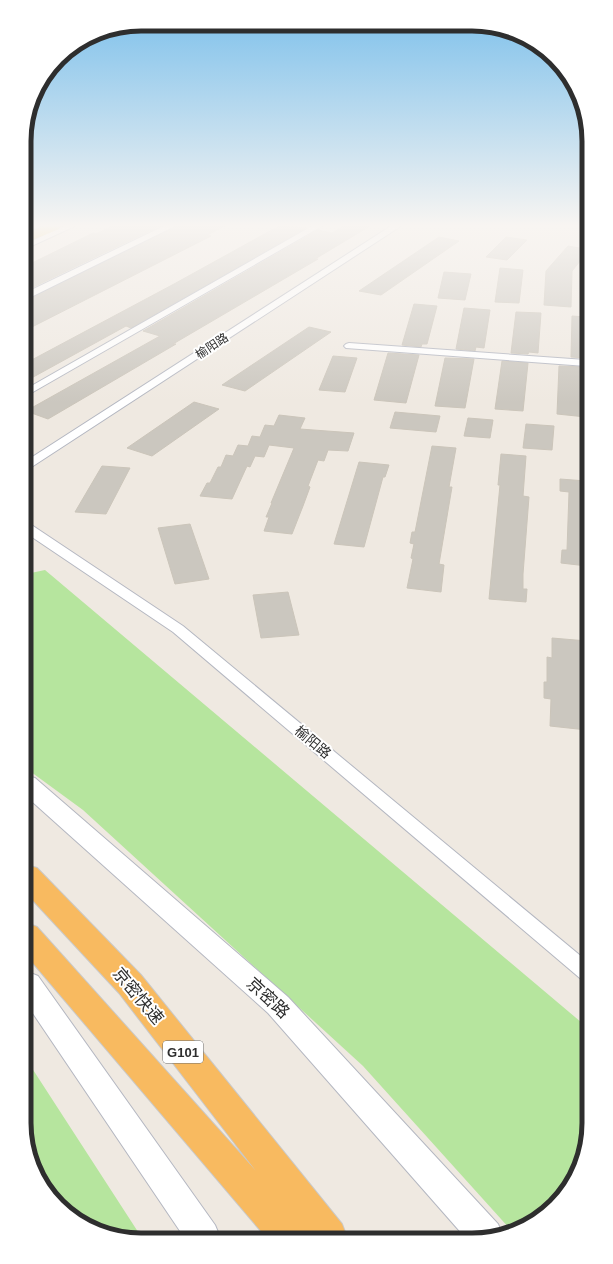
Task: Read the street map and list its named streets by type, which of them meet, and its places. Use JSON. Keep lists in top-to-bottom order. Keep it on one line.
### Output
{"streets":{"highway":["京密快速","G101"],"main road":["京密路"],"street":["榆阳路"]}}
